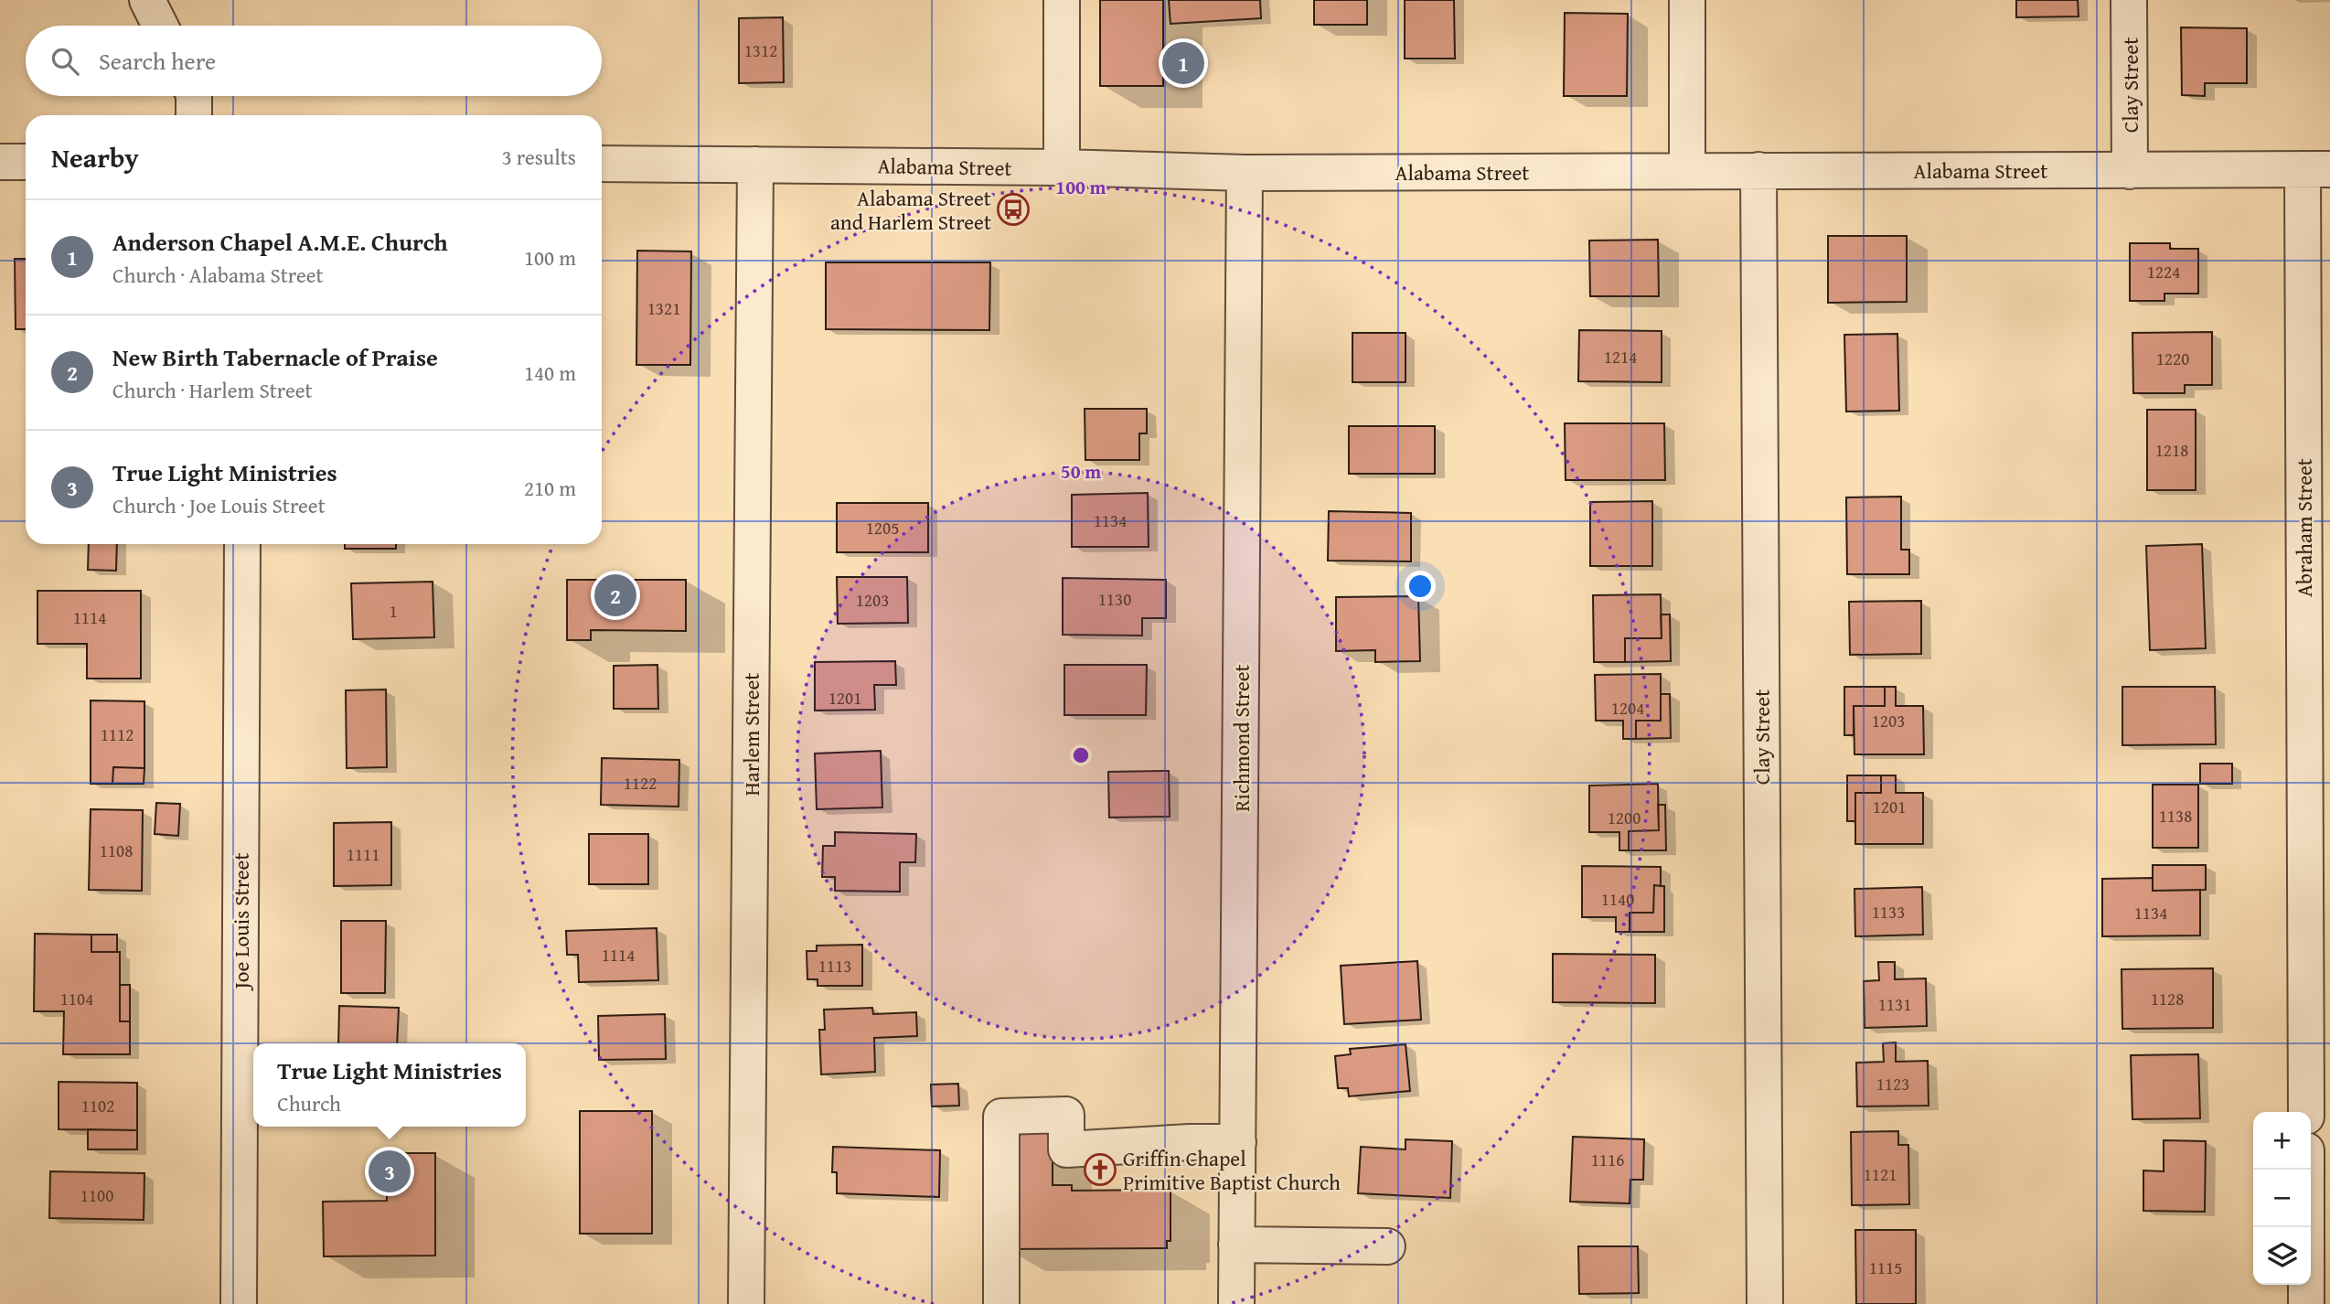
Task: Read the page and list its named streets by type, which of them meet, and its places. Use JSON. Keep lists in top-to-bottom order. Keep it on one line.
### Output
{"streets":{"street":["Clay Street","Alabama Street","Abraham Street","Harlem Street","Richmond Street","Joe Louis Street"]},"crossings":[["Clay Street","Alabama Street"],["Alabama Street","Abraham Street"],["Alabama Street","Harlem Street"],["Alabama Street","Richmond Street"]],"places":{"bus stop":["Alabama Street and Harlem Street"],"church":["Griffin Chapel Primitive Baptist Church"]},"house_numbers":["1312","1224","1321","1214","1220","1218","1134","1205","1130","1203","1","1114","1201","1204","1203","1112","1122","1201","1138","1200","1108","1111","1140","1133","1134","1114","1113","1104","1128","1131","1123","1102","1116","1121","1100","1115"],"page":{"search":"Search here","pins":["1","2","3"],"heading":["Nearby","3 results"],"list":[{"mark":"1","name":"Anderson Chapel A.M.E. Church","note":"Church · Alabama Street","value":"100 m"},{"mark":"2","name":"New Birth Tabernacle of Praise","note":"Church · Harlem Street","value":"140 m"},{"mark":"3","name":"True Light Ministries","note":"Church · Joe Louis Street","value":"210 m"}],"popup":["True Light Ministries","Church"],"map_buttons":["+","−"]},"rings":["100 m","50 m"]}
